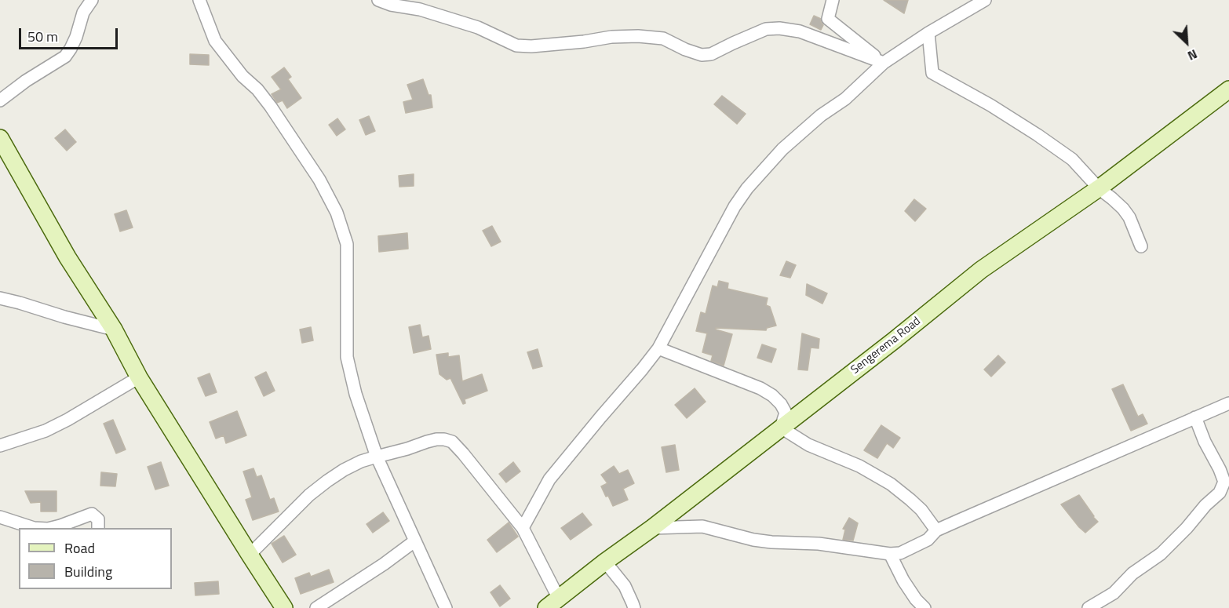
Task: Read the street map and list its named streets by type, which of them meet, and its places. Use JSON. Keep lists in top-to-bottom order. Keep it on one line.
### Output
{"streets":{"main road":["Sengerema Road"]},"legend":["Road","Building"],"scale_bar":"50 m","north":"bottom right"}
